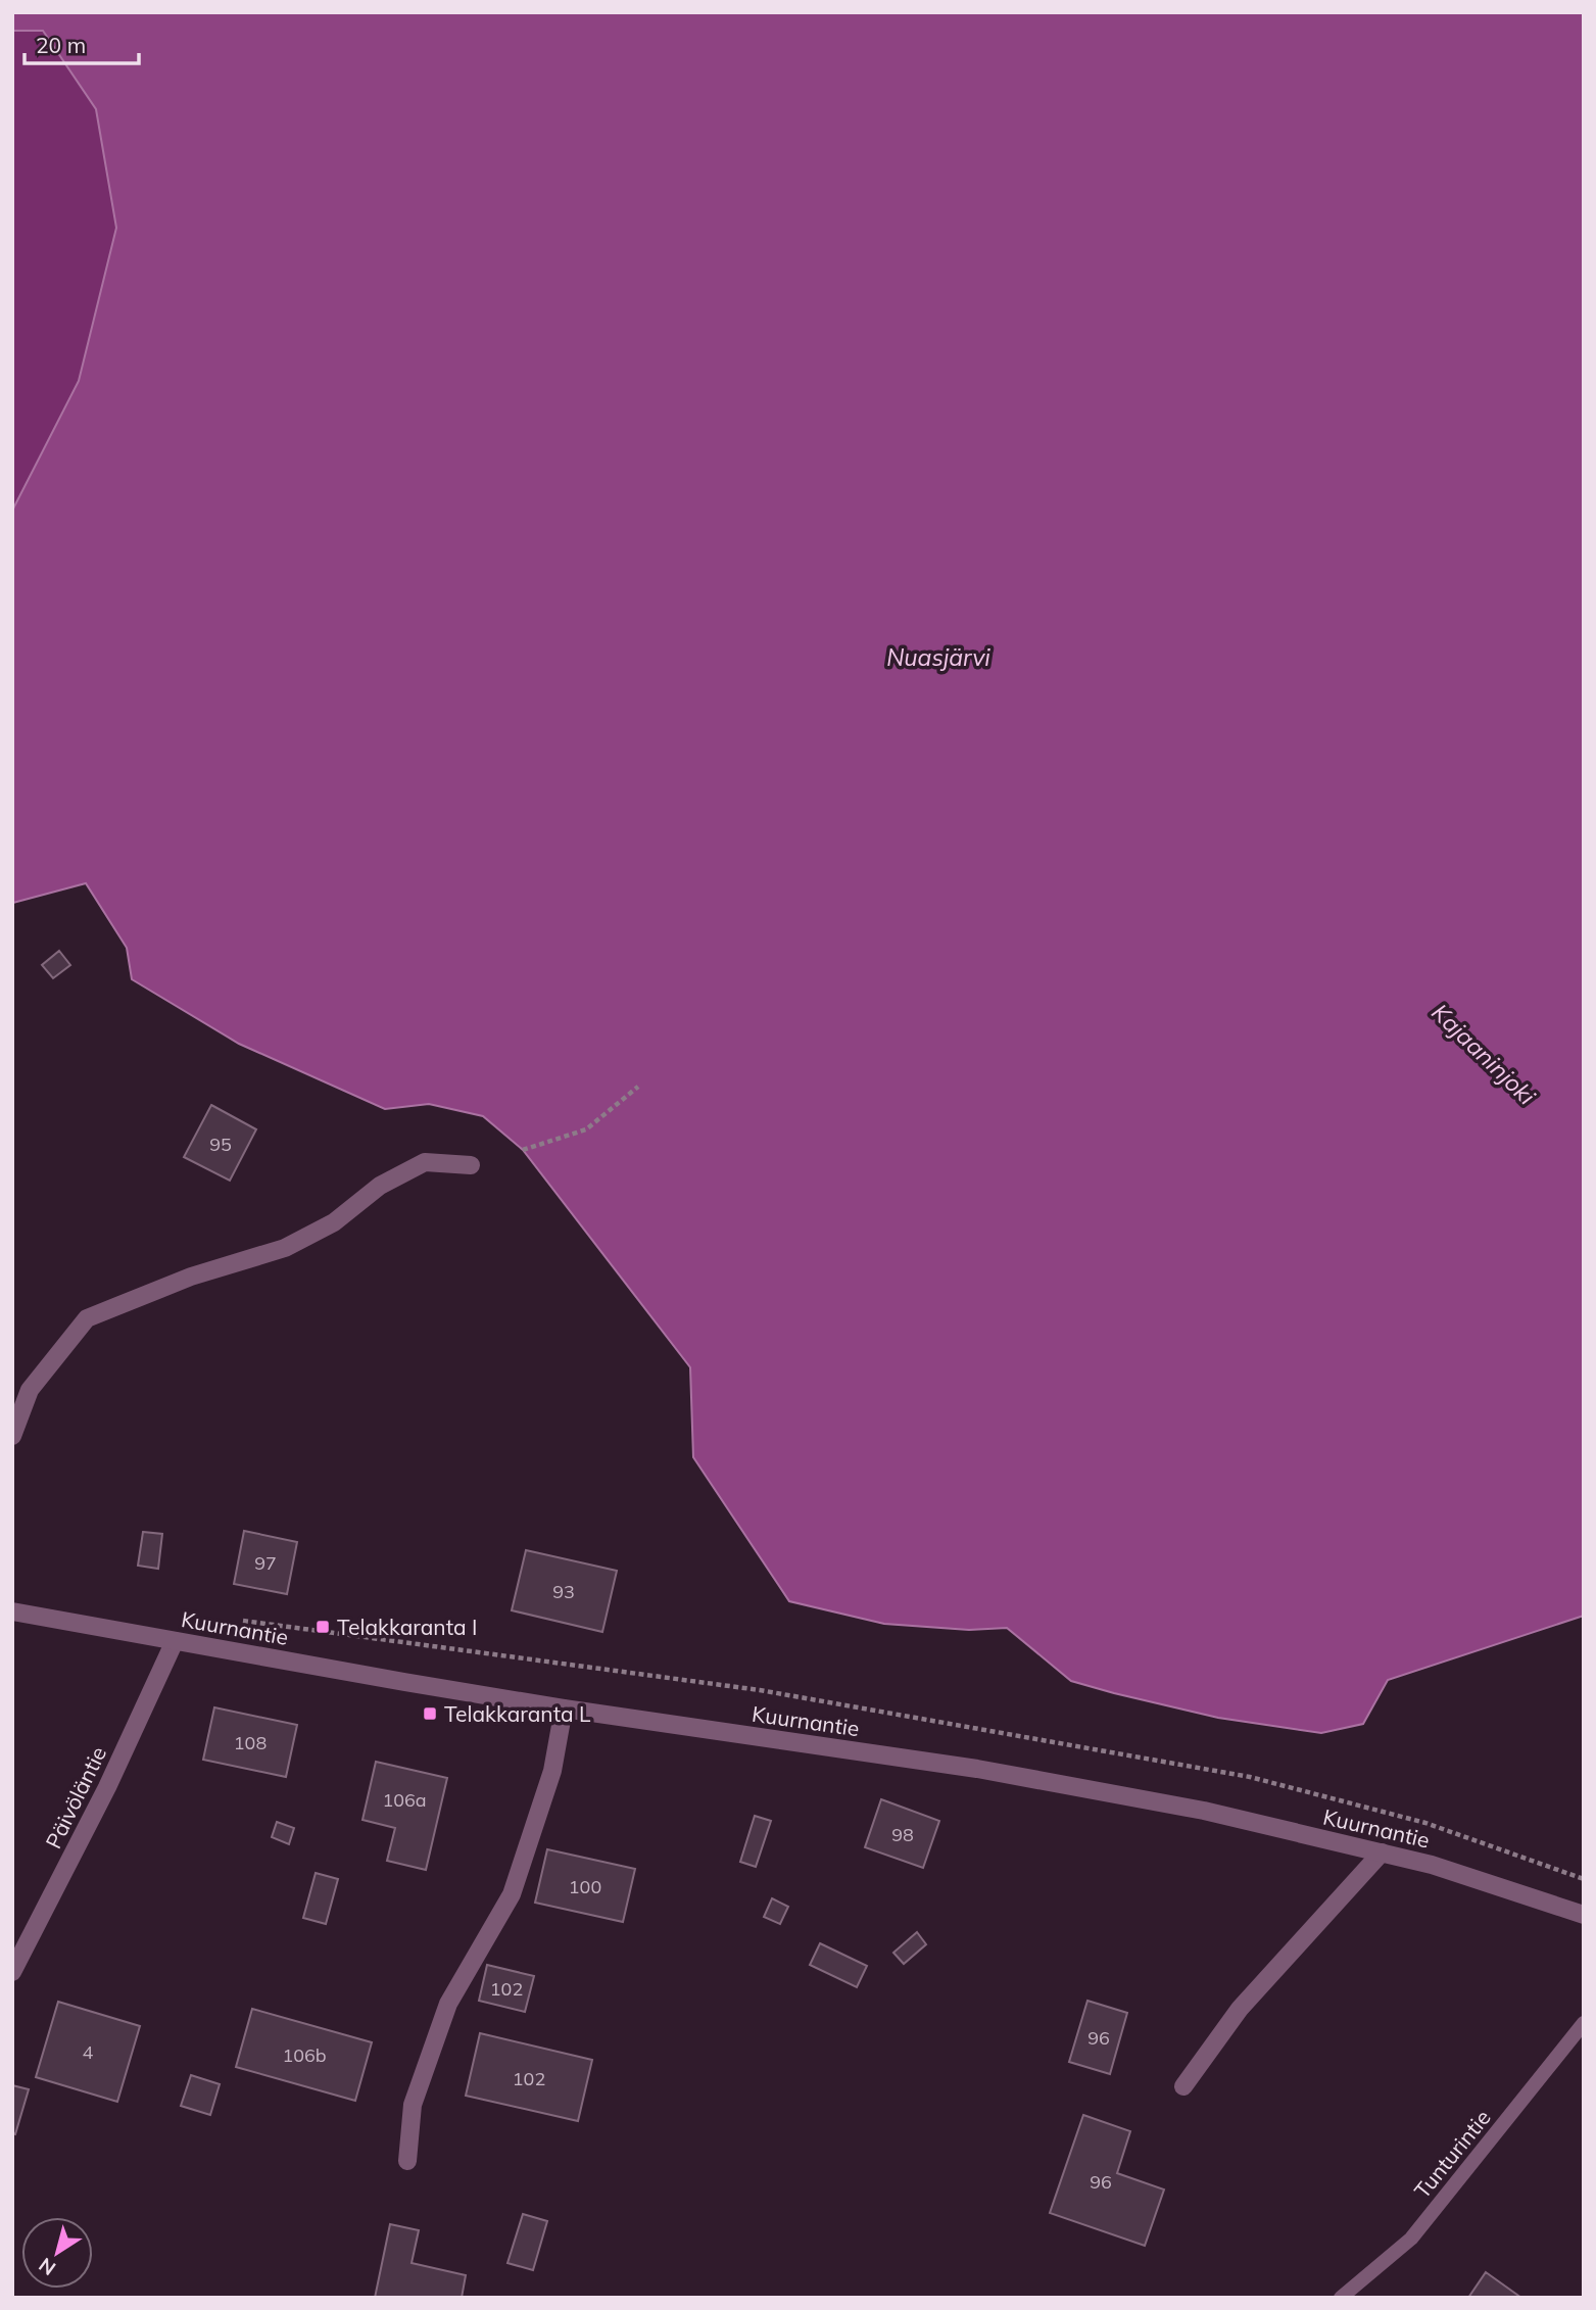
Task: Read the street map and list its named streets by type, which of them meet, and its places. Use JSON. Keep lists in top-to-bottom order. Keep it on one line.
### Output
{"streets":{"street":["Kuurnantie","Päivöläntie"],"lane":["Tunturintie"]},"crossings":[["Kuurnantie","Päivöläntie"]],"water":["Nuasjärvi","Kajaaninjoki"],"places":{"transit":["Telakkaranta I","Telakkaranta L"]},"house_numbers":["95","97","93","108","106a","98","100","102","96","4","106b","102","96"],"scale_bar":"20 m","north":"bottom left"}
